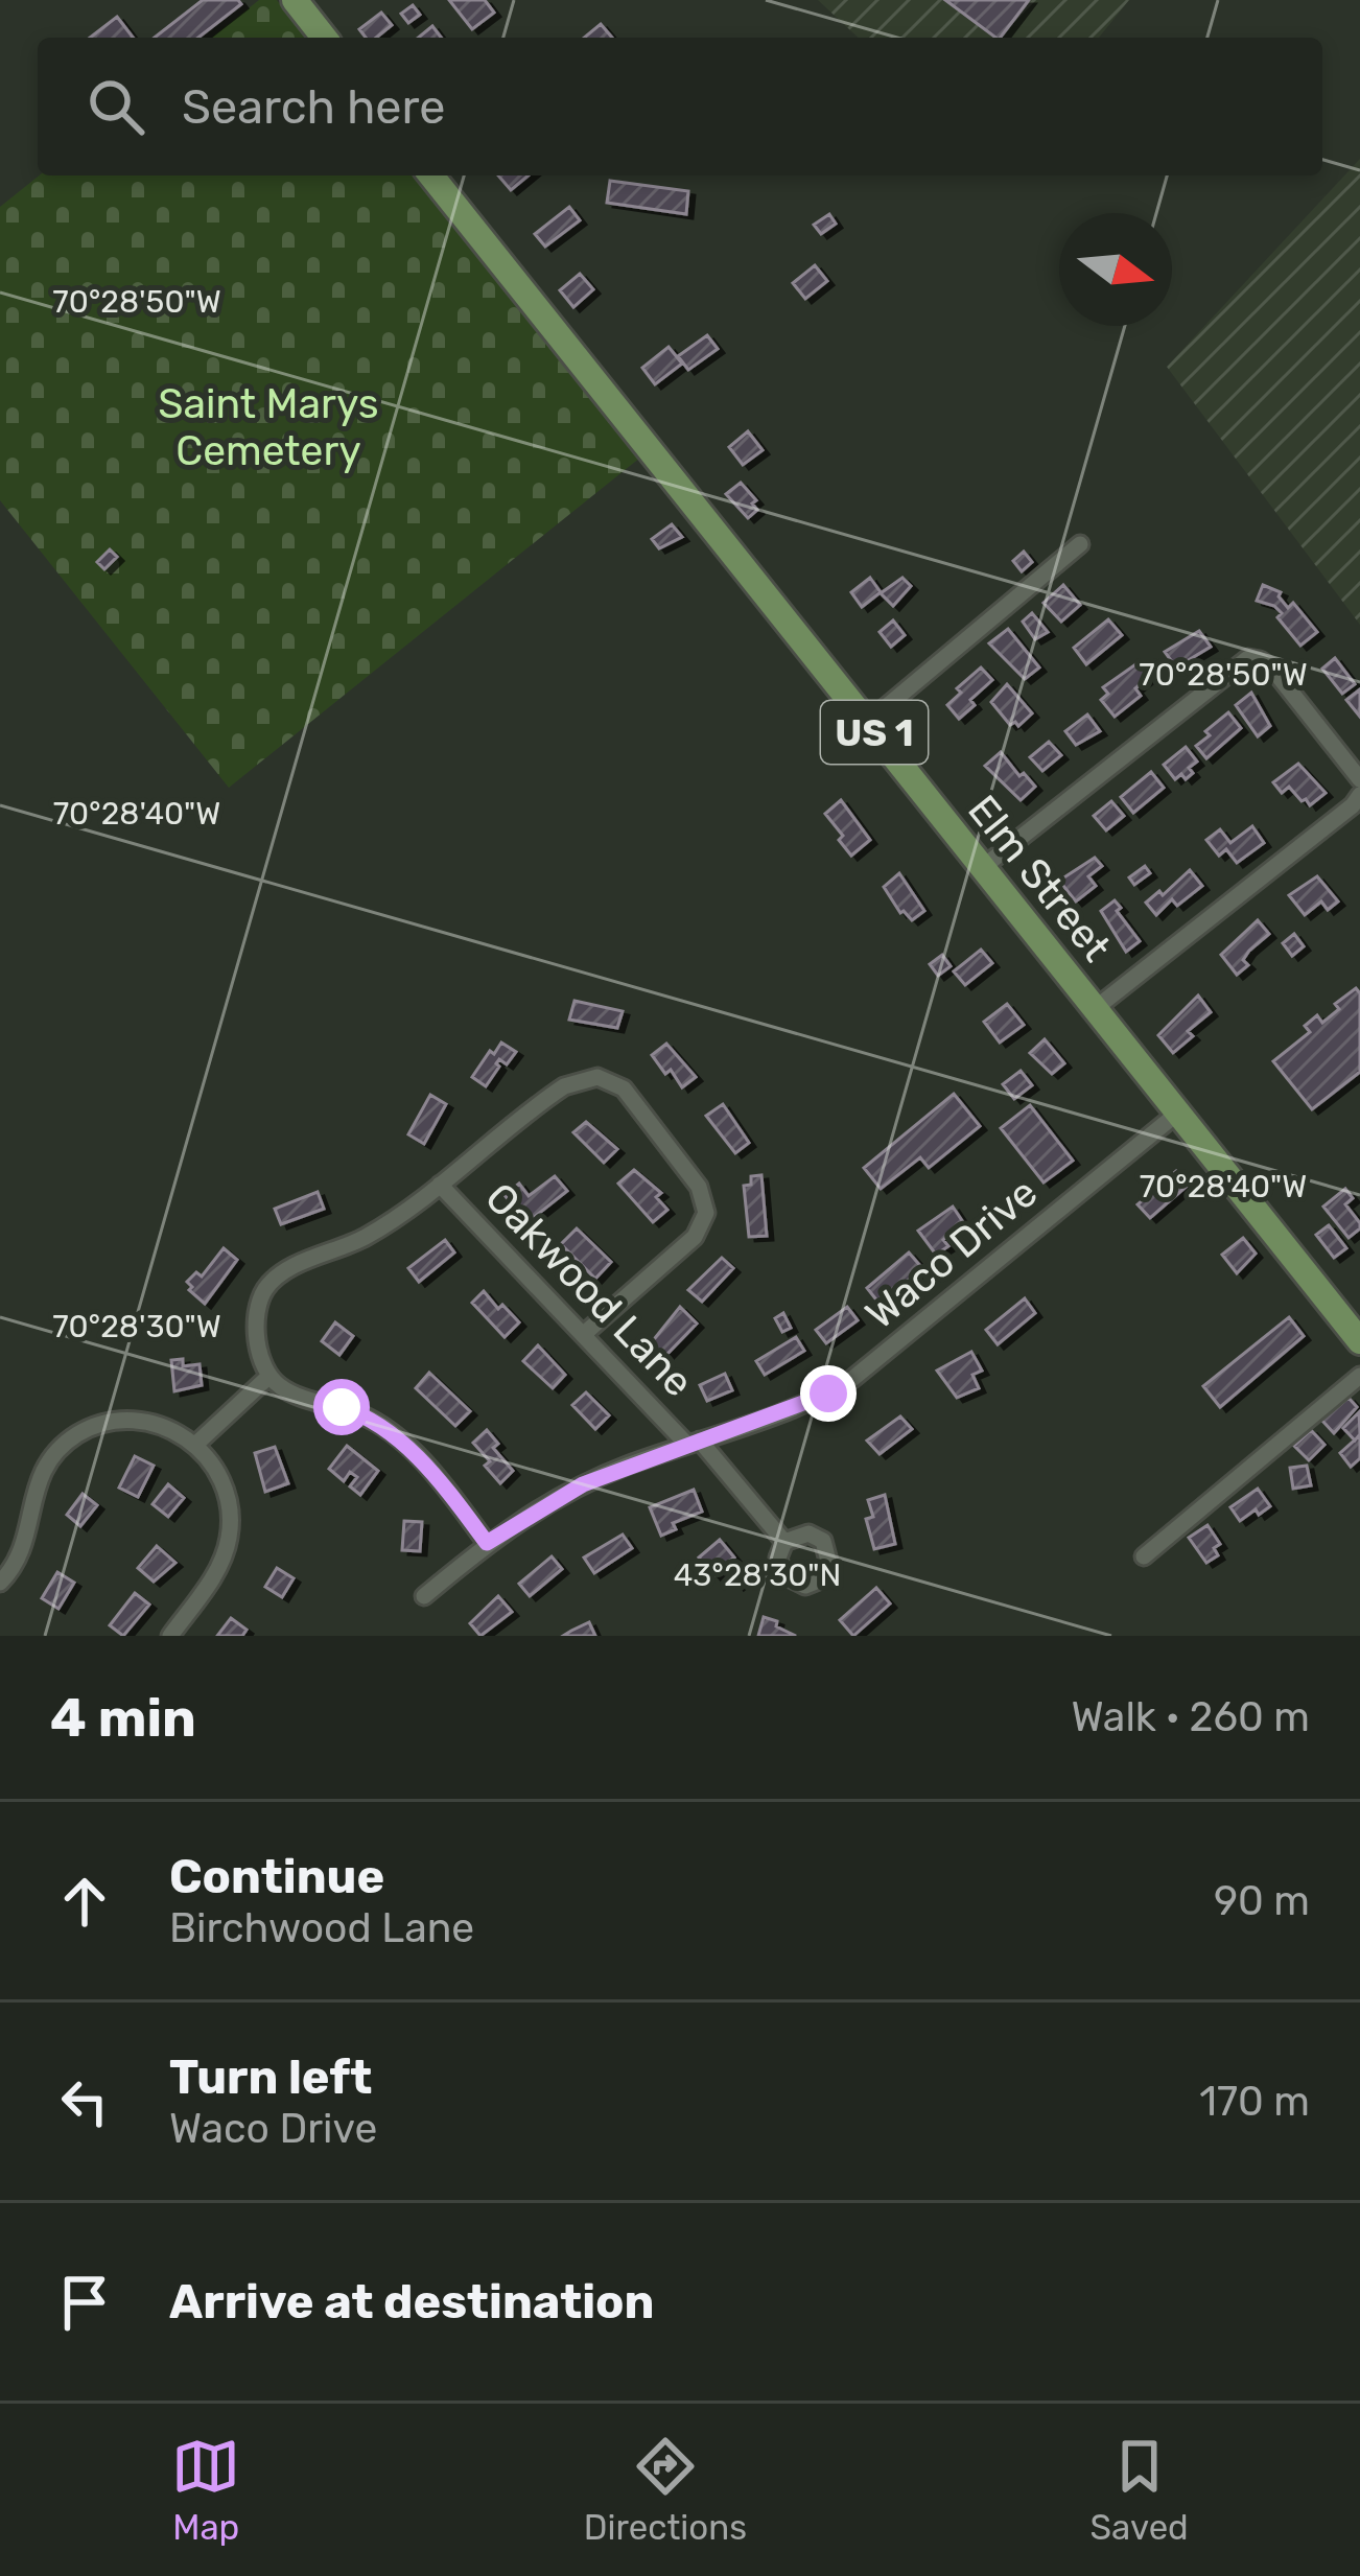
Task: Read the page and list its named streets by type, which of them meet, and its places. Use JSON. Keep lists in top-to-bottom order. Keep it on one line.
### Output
{"streets":{"main road":["US 1","Elm Street"],"street":["Waco Drive","Oakwood Lane"]},"crossings":[["Elm Street","Waco Drive"],["Waco Drive","Oakwood Lane"]],"parks":["Saint Marys Cemetery"],"north":"right","page":{"search":"Search here","heading":["4 min","Walk · 260 m"],"list":[["Continue","Birchwood Lane","90 m"],["Turn left","Waco Drive","170 m"],"Arrive at destination"],"nav":["Map","Directions","Saved"]},"coordinates":["70°28'50\"W","70°28'40\"W","70°28'30\"W","43°28'30\"N"]}
